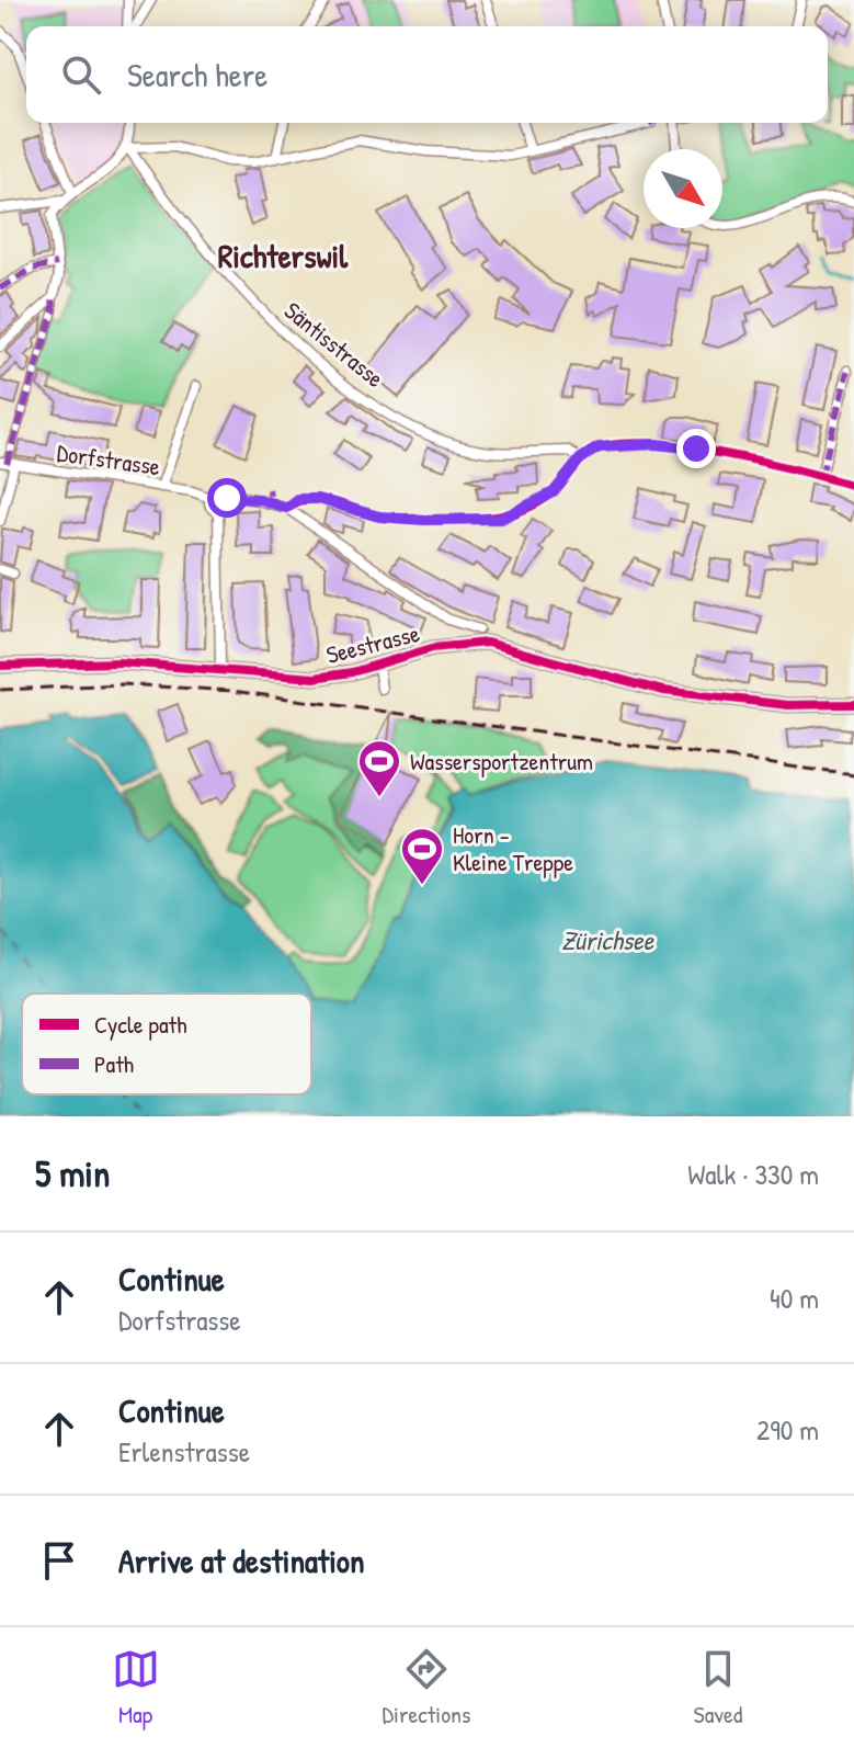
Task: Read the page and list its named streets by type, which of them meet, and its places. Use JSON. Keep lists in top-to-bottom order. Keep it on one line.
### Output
{"streets":{"main road":["Seestrasse"],"street":["Säntisstrasse","Dorfstrasse"]},"districts":["Richterswil"],"water":["Zürichsee"],"places":{"sports":["Wassersportzentrum","Horn - Kleine Treppe"]},"legend":["Cycle path","Path"],"north":"bottom right","page":{"search":"Search here","heading":["5 min","Walk · 330 m"],"list":[["Continue","Dorfstrasse","40 m"],["Continue","Erlenstrasse","290 m"],"Arrive at destination"],"nav":["Map","Directions","Saved"]}}
